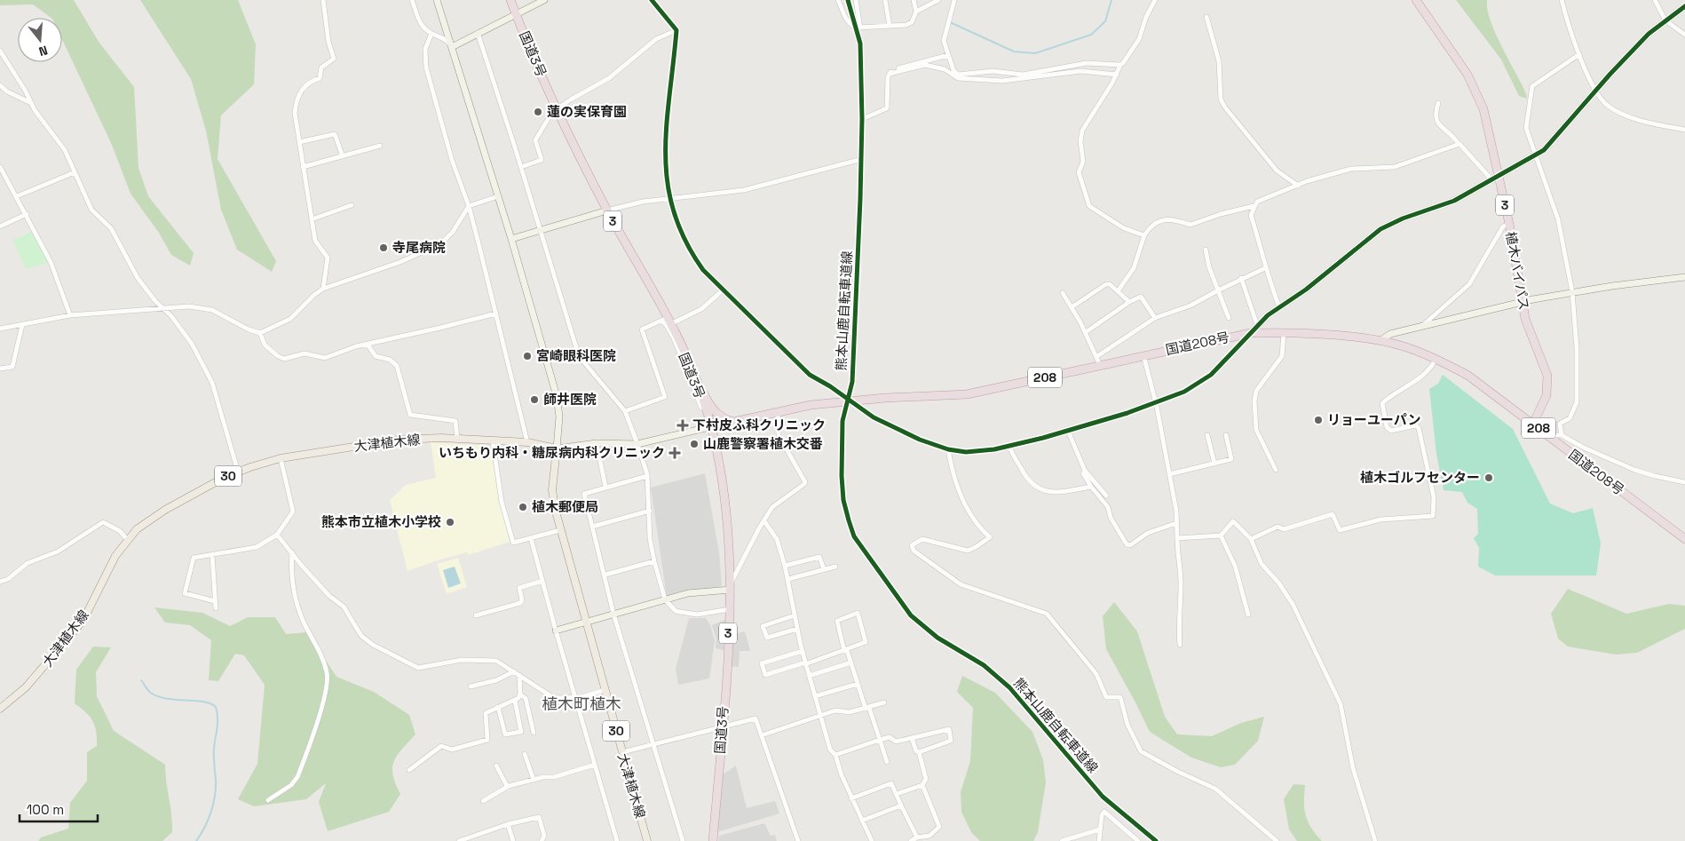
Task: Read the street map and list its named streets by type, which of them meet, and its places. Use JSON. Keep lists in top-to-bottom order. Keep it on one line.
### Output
{"streets":{"highway":["国道3号","3","植木バイパス","国道208号","208"],"main road":["大津植木線","30"],"cycle path":["熊本山鹿自転車道線"]},"crossings":[["国道3号","国道208号"],["植木バイパス","国道208号"]],"districts":["植木町植木"],"places":{"other":["蓮の実保育園","寺尾病院","宮崎眼科医院","師井医院","リョーユーパン","山鹿警察署植木交番","植木ゴルフセンター","植木郵便局","熊本市立植木小学校"],"health":["下村皮ふ科クリニック","いちもり内科・糖尿病内科クリニック"]},"scale_bar":"100 m","north":"bottom"}
